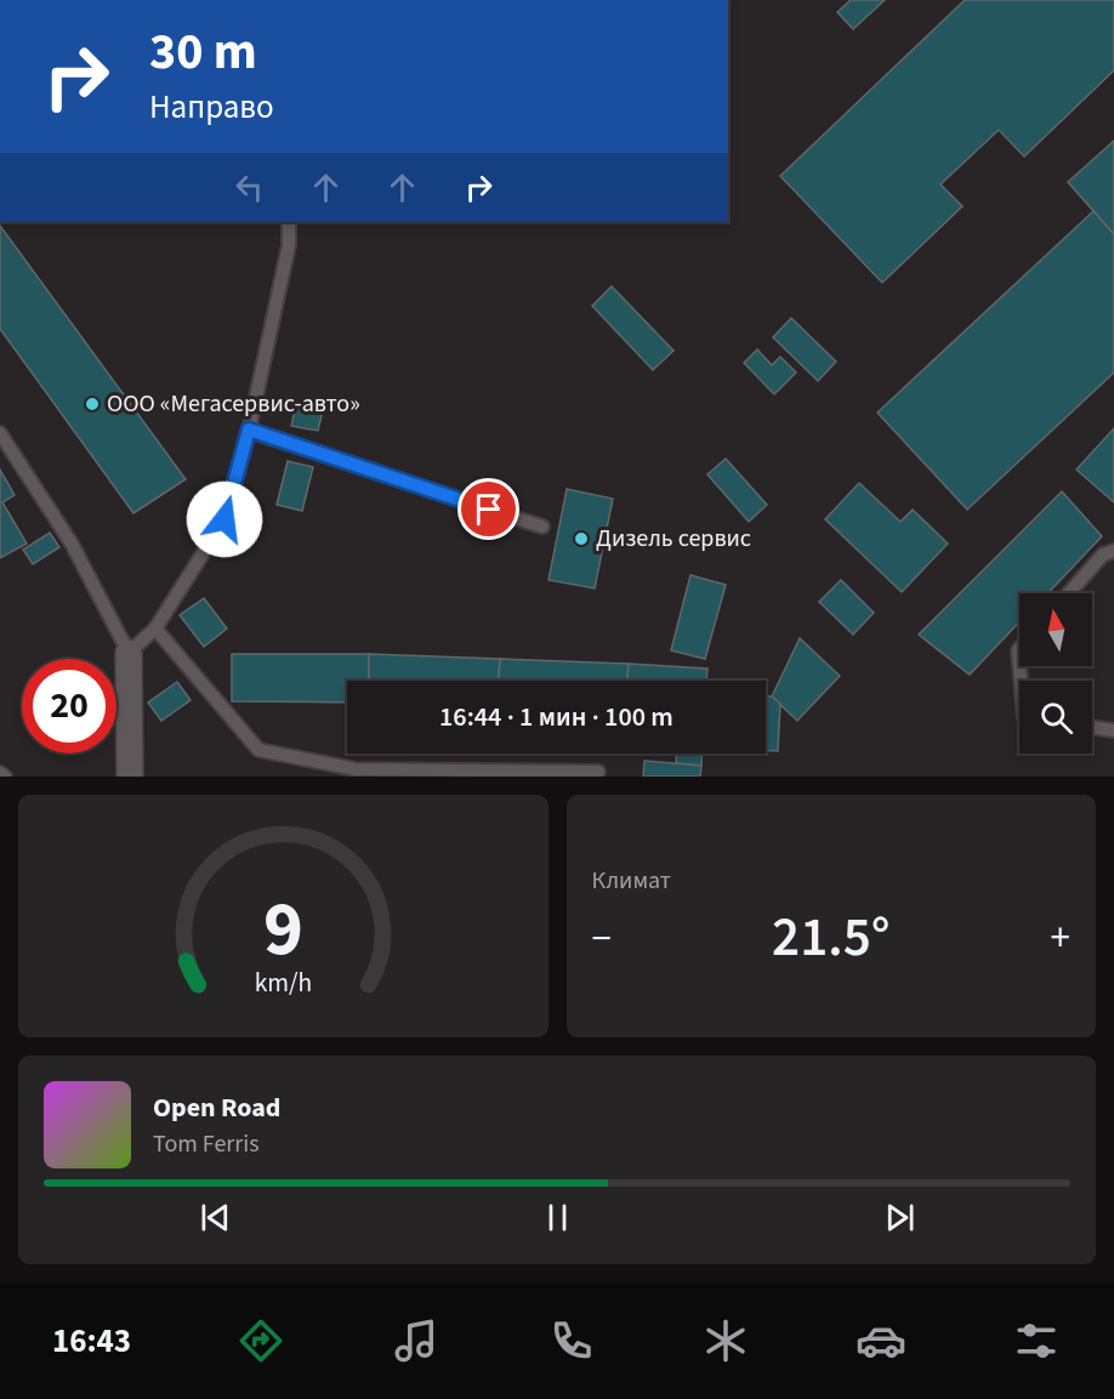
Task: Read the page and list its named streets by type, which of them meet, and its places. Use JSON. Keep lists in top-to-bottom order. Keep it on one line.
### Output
{"places":["ООО «Мегасервис-авто»","Дизель сервис"],"north":"top","page":{"turn":["30 m","Направо"],"limit":"20","trip":"16:44 · 1 мин · 100 m","tile":"Климат","heat":["−","21.5°","+"],"song":["Open Road","Tom Ferris"],"tabs":"16:43","gauge":["9","km/h"]}}
